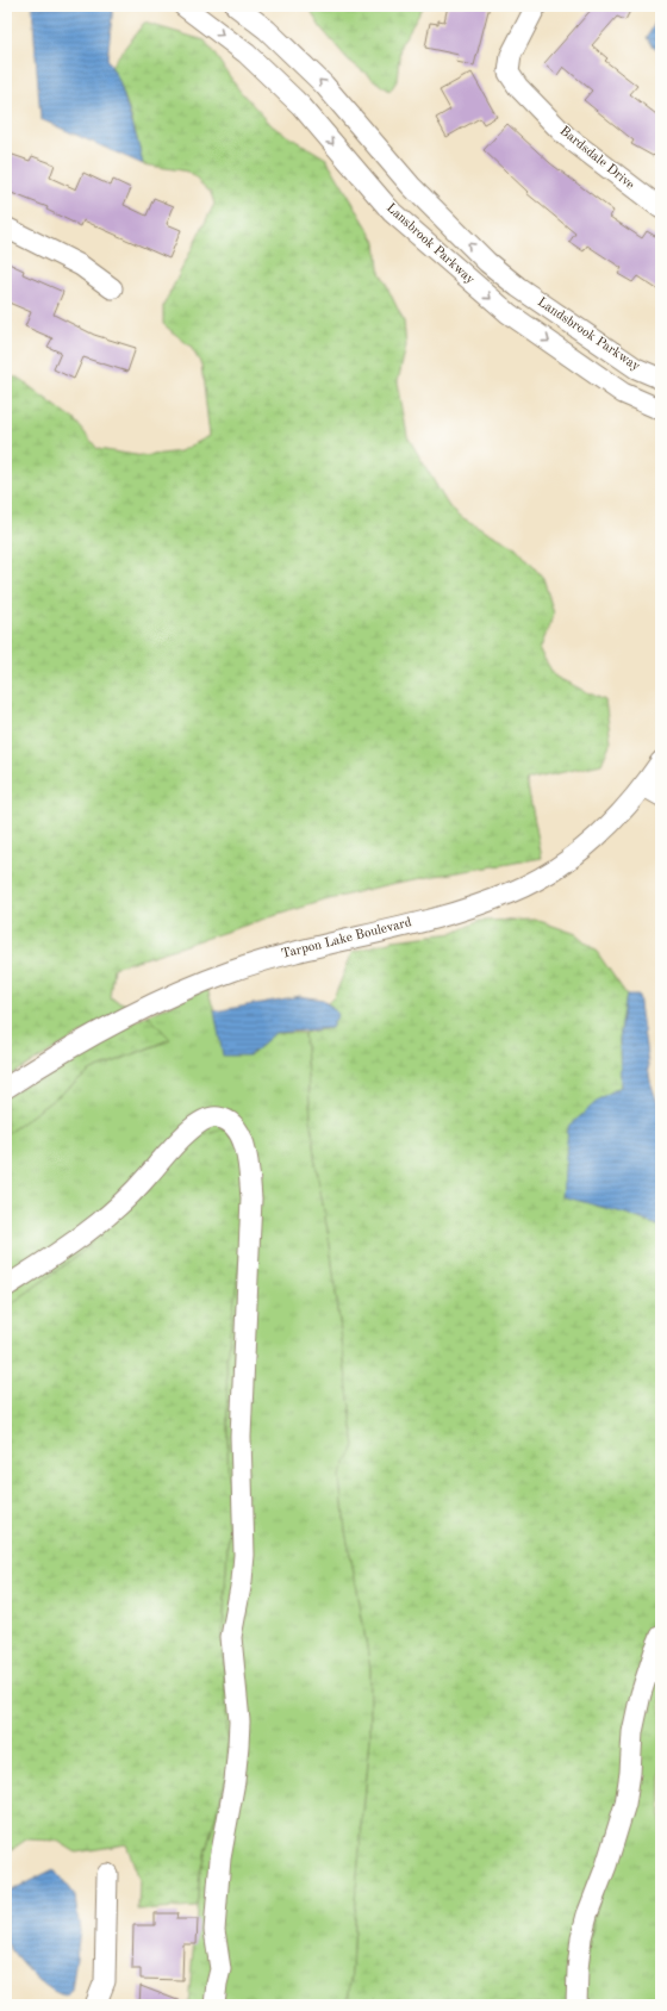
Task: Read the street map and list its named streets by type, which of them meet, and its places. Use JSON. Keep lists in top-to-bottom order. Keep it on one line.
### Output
{"streets":{"street":["Bardsdale Drive","Lansbrook Parkway","Landsbrook Parkway","Tarpon Lake Boulevard"]},"crossings":[["Lansbrook Parkway","Landsbrook Parkway"]]}
